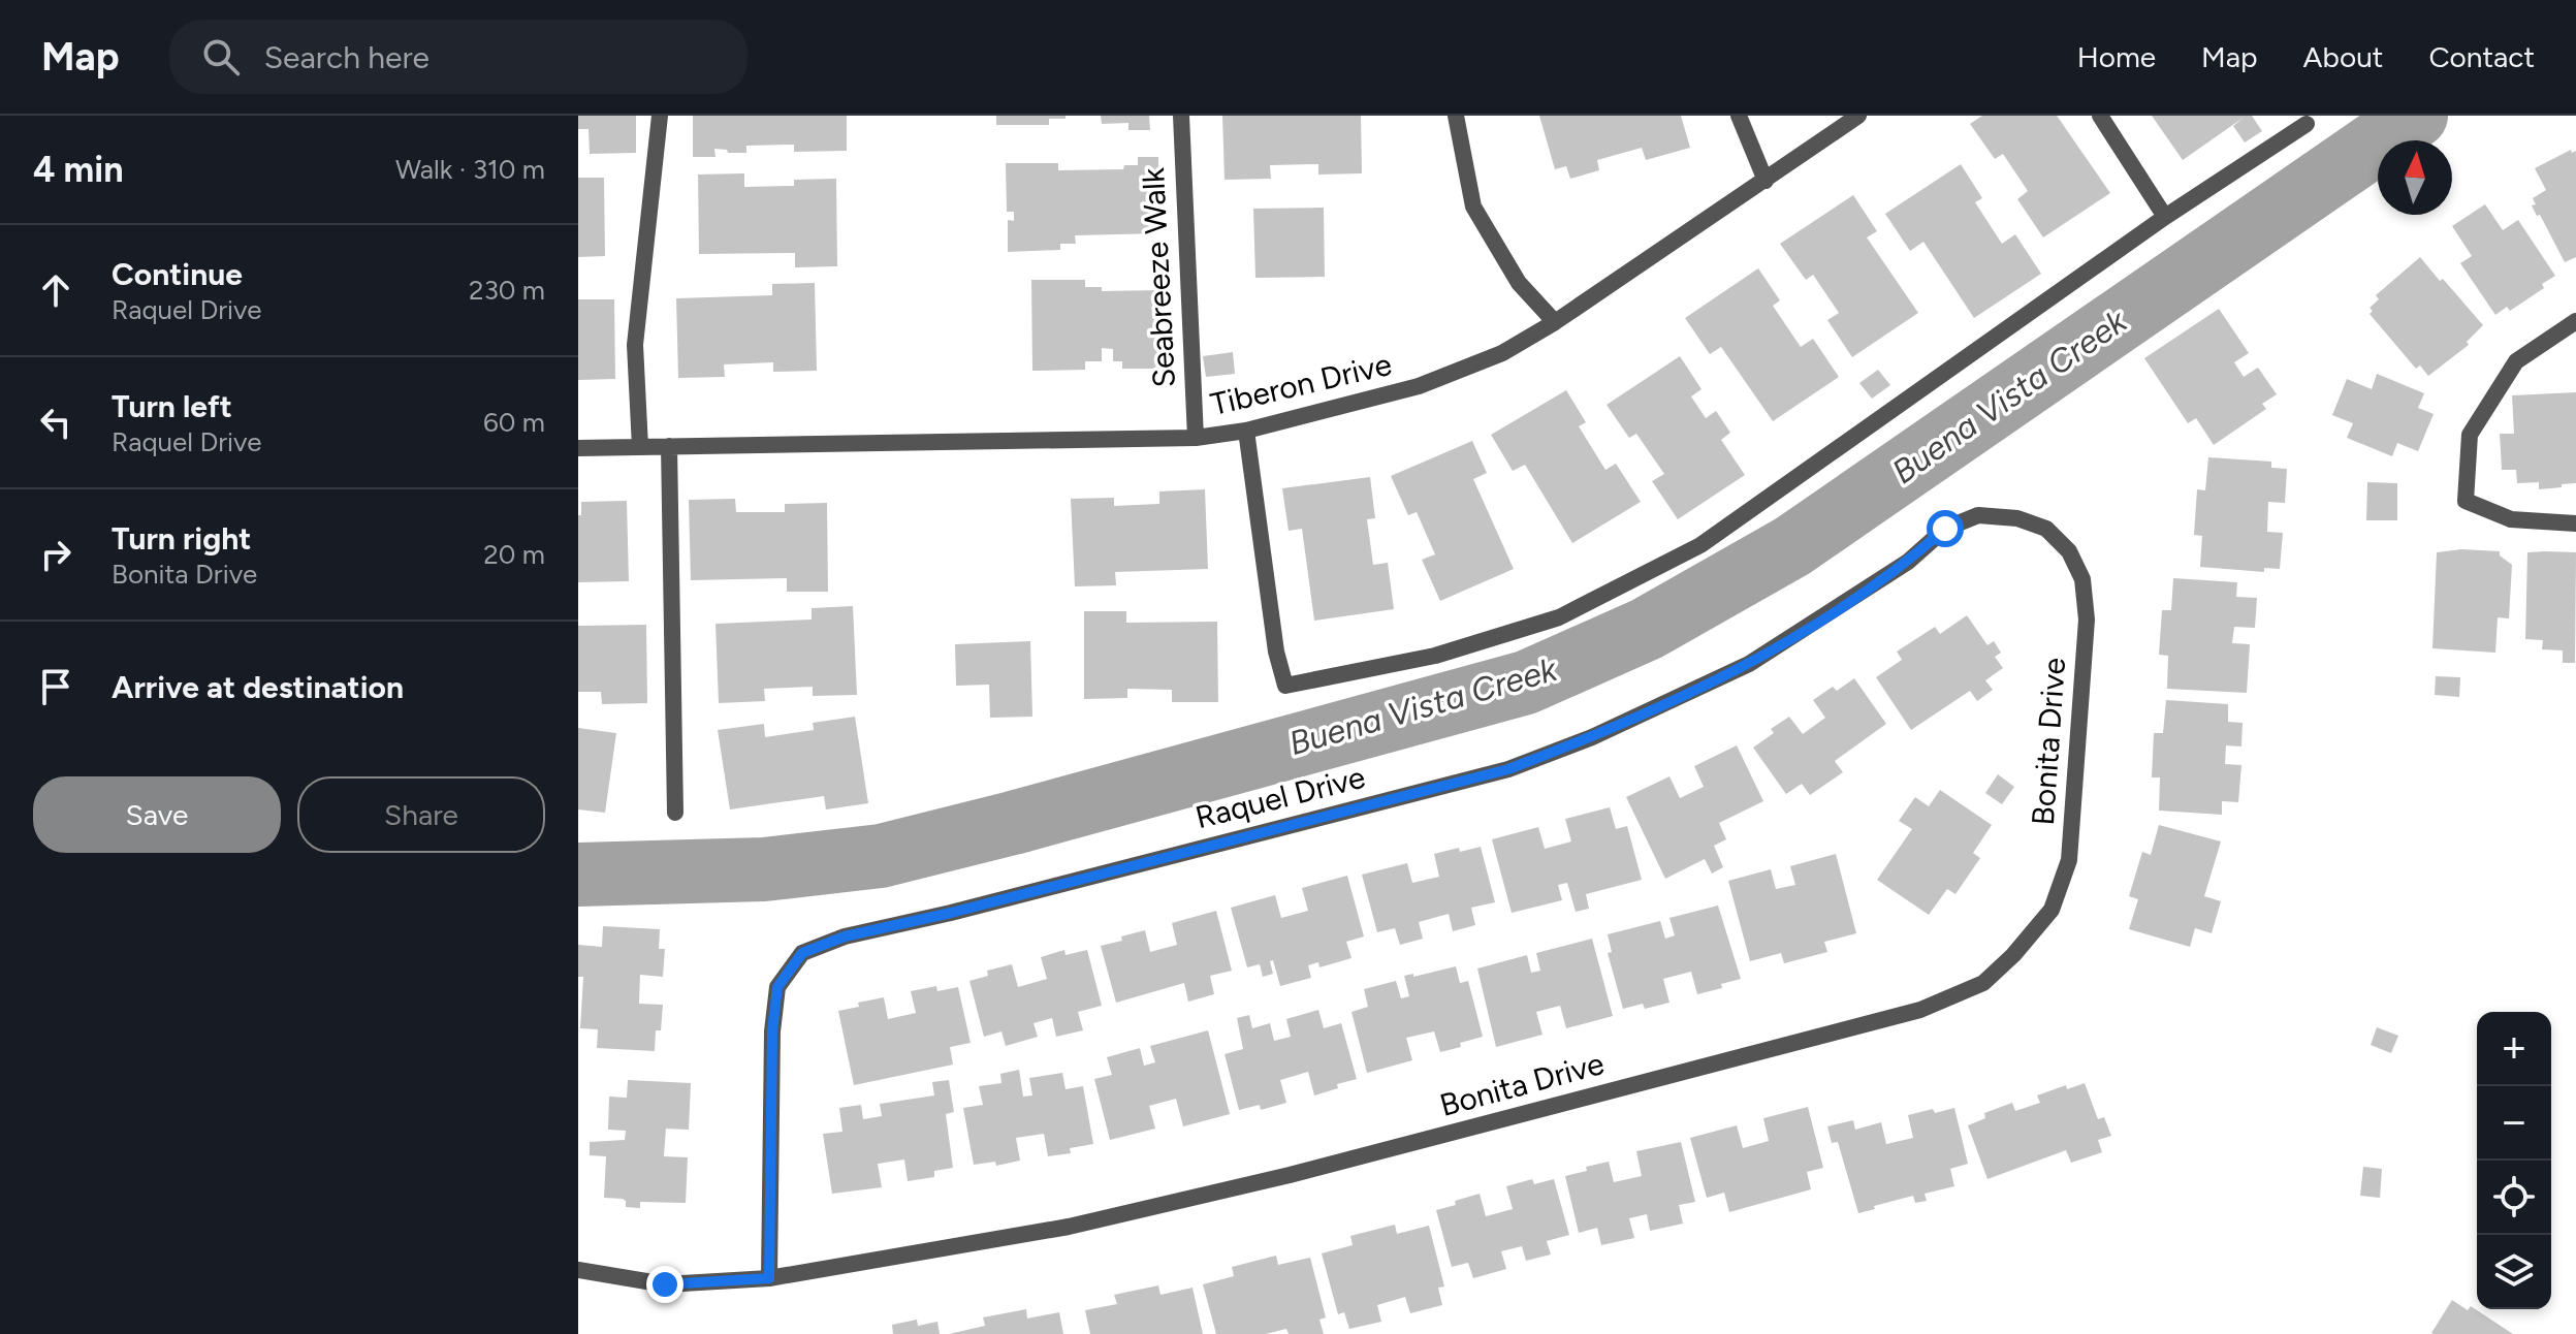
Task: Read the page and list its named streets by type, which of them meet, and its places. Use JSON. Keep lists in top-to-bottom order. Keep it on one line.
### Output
{"streets":{"street":["Seabreeze Walk","Tiberon Drive","Bonita Drive","Raquel Drive"]},"crossings":[["Seabreeze Walk","Tiberon Drive"],["Bonita Drive","Raquel Drive"]],"water":["Buena Vista Creek"],"north":"top","page":{"header":"Map","search":"Search here","nav":["Home","Map","About","Contact"],"heading":["4 min","Walk · 310 m"],"list":[["Continue","Raquel Drive","230 m"],["Turn left","Raquel Drive","60 m"],["Turn right","Bonita Drive","20 m"],"Arrive at destination"],"buttons":["Save","Share"],"map_buttons":["+","−"]}}
